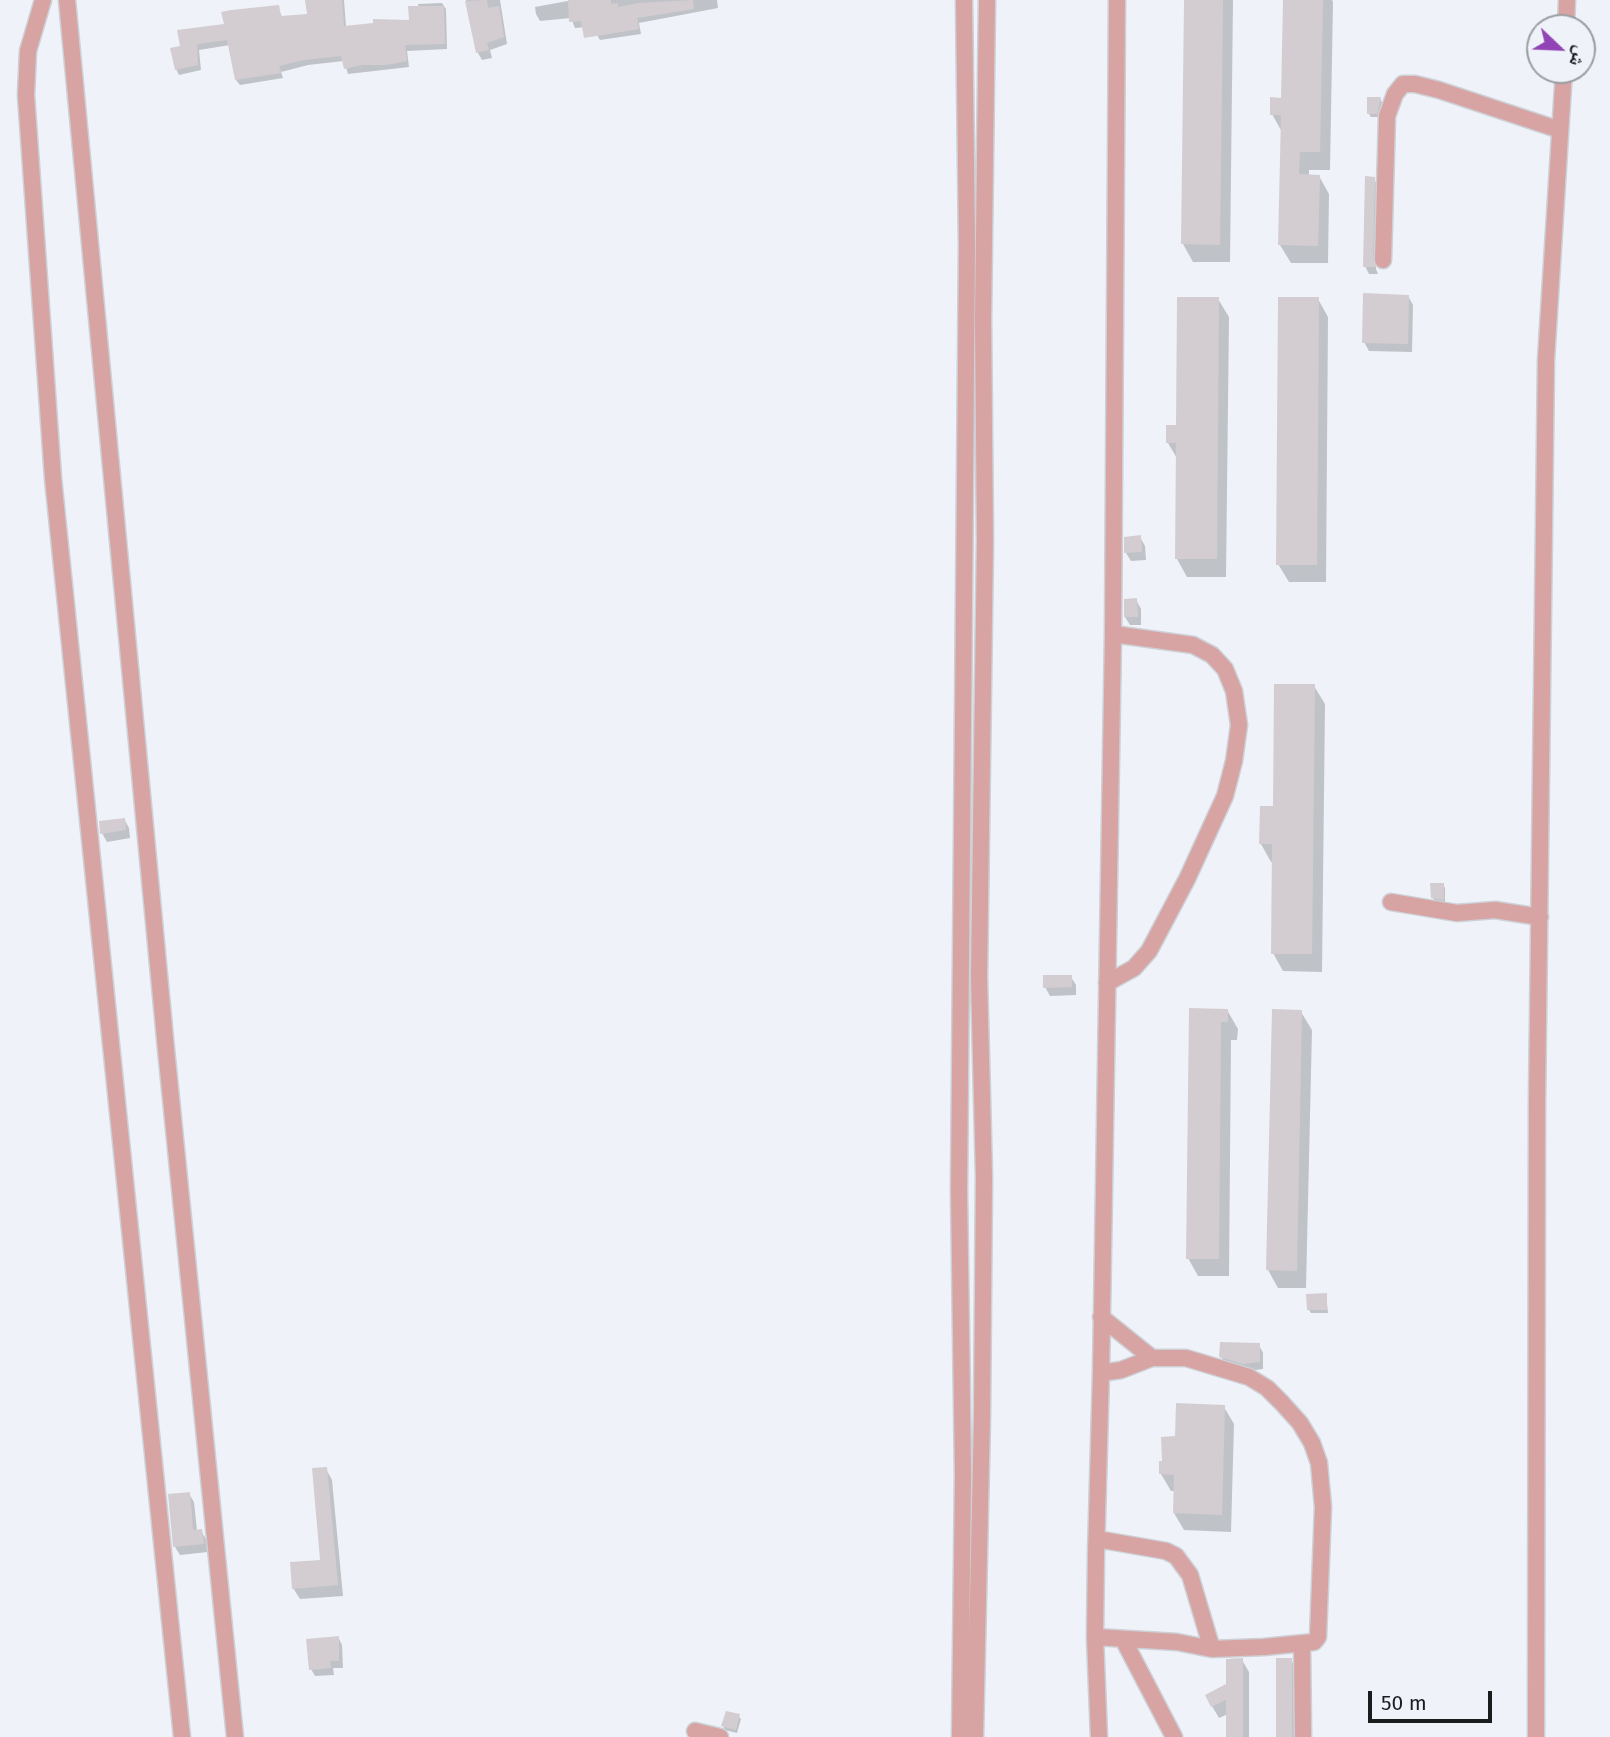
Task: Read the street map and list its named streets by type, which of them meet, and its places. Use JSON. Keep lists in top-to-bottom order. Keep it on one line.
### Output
{"scale_bar":"50 m","north":"bottom right"}
